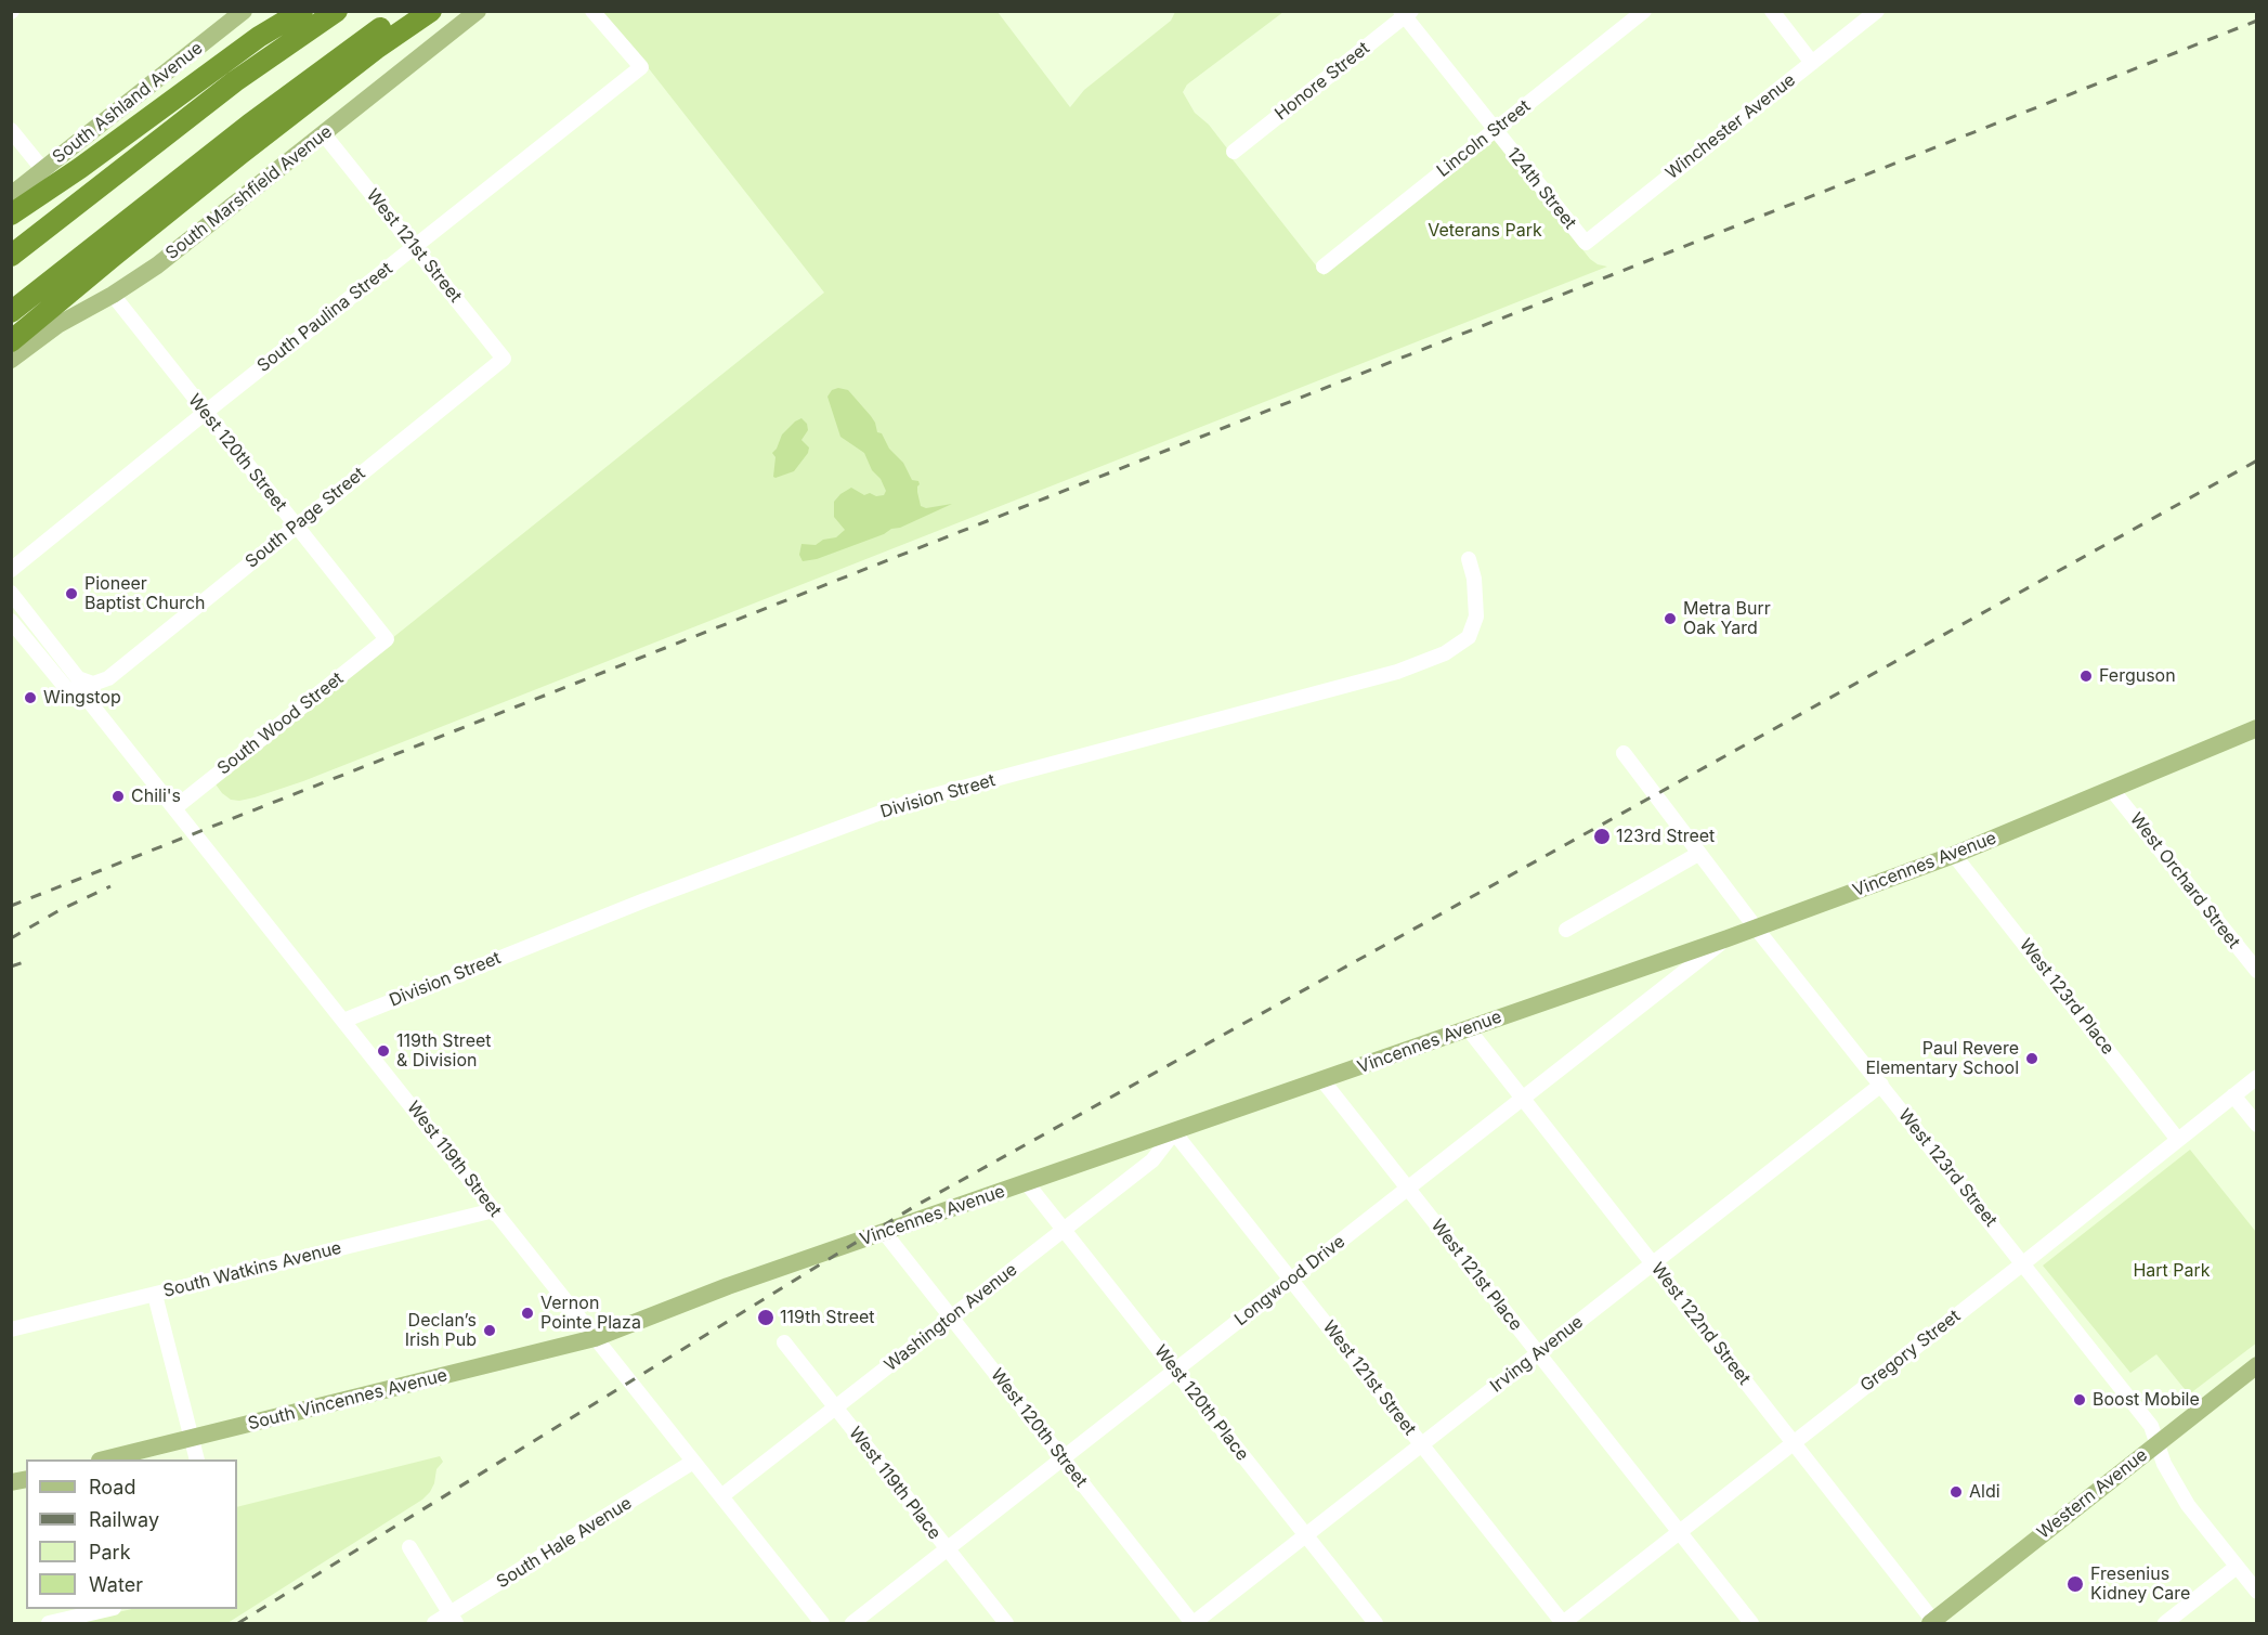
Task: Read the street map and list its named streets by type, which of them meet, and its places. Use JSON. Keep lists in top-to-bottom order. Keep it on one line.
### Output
{"streets":{"main road":["South Ashland Avenue","South Marshfield Avenue","Vincennes Avenue","South Vincennes Avenue","Western Avenue"],"street":["Honore Street","Winchester Avenue","Lincoln Street","124th Street","West 121st Street","South Paulina Street","West 120th Street","South Page Street","South Wood Street","Division Street","West Orchard Street","West 123rd Place","West 119th Street","West 123rd Street","South Watkins Avenue","West 121st Place","Longwood Drive","Washington Avenue","West 122nd Street","Gregory Street","Irving Avenue","West 120th Place","West 119th Place","South Hale Avenue"]},"crossings":[["Honore Street","124th Street"],["Winchester Avenue","124th Street"],["Lincoln Street","124th Street"],["South Marshfield Avenue","West 121st Street"],["South Marshfield Avenue","West 120th Street"],["West 121st Street","South Paulina Street"],["West 121st Street","South Page Street"],["West 121st Street","Vincennes Avenue"],["West 121st Street","Longwood Drive"],["West 121st Street","Washington Avenue"],["West 121st Street","Gregory Street"],["West 121st Street","Irving Avenue"],["South Paulina Street","West 120th Street"],["West 120th Street","South Page Street"],["West 120th Street","South Wood Street"],["West 120th Street","Vincennes Avenue"],["West 120th Street","Longwood Drive"],["West 120th Street","Washington Avenue"],["West 120th Street","Irving Avenue"],["South Wood Street","West 119th Street"],["Division Street","West 119th Street"],["Vincennes Avenue","West Orchard Street"],["Vincennes Avenue","West 123rd Place"],["Vincennes Avenue","West 119th Street"],["Vincennes Avenue","West 123rd Street"],["Vincennes Avenue","West 121st Place"],["Vincennes Avenue","Longwood Drive"],["Vincennes Avenue","Washington Avenue"],["Vincennes Avenue","West 122nd Street"],["Vincennes Avenue","South Vincennes Avenue"],["Vincennes Avenue","West 120th Place"],["West 123rd Place","Gregory Street"],["West 119th Street","South Watkins Avenue"],["West 119th Street","Washington Avenue"],["West 119th Street","South Vincennes Avenue"],["West 119th Street","South Hale Avenue"],["West 123rd Street","Gregory Street"],["West 123rd Street","Irving Avenue"],["West 123rd Street","Western Avenue"],["West 121st Place","Longwood Drive"],["West 121st Place","Gregory Street"],["West 121st Place","Irving Avenue"],["Longwood Drive","West 122nd Street"],["Longwood Drive","West 120th Place"],["Longwood Drive","West 119th Place"],["Washington Avenue","West 120th Place"],["Washington Avenue","West 119th Place"],["West 122nd Street","Gregory Street"],["West 122nd Street","Irving Avenue"],["West 122nd Street","Western Avenue"],["Irving Avenue","West 120th Place"]],"parks":["Veterans Park","Hart Park"],"places":["Pioneer Baptist Church","Metra Burr Oak Yard","Ferguson","Wingstop","Chili's","123rd Street","119th Street & Division","Paul Revere Elementary School","Vernon Pointe Plaza","119th Street","Declan’s Irish Pub","Boost Mobile","Aldi","Fresenius Kidney Care"],"legend":["Road","Railway","Park","Water"]}
